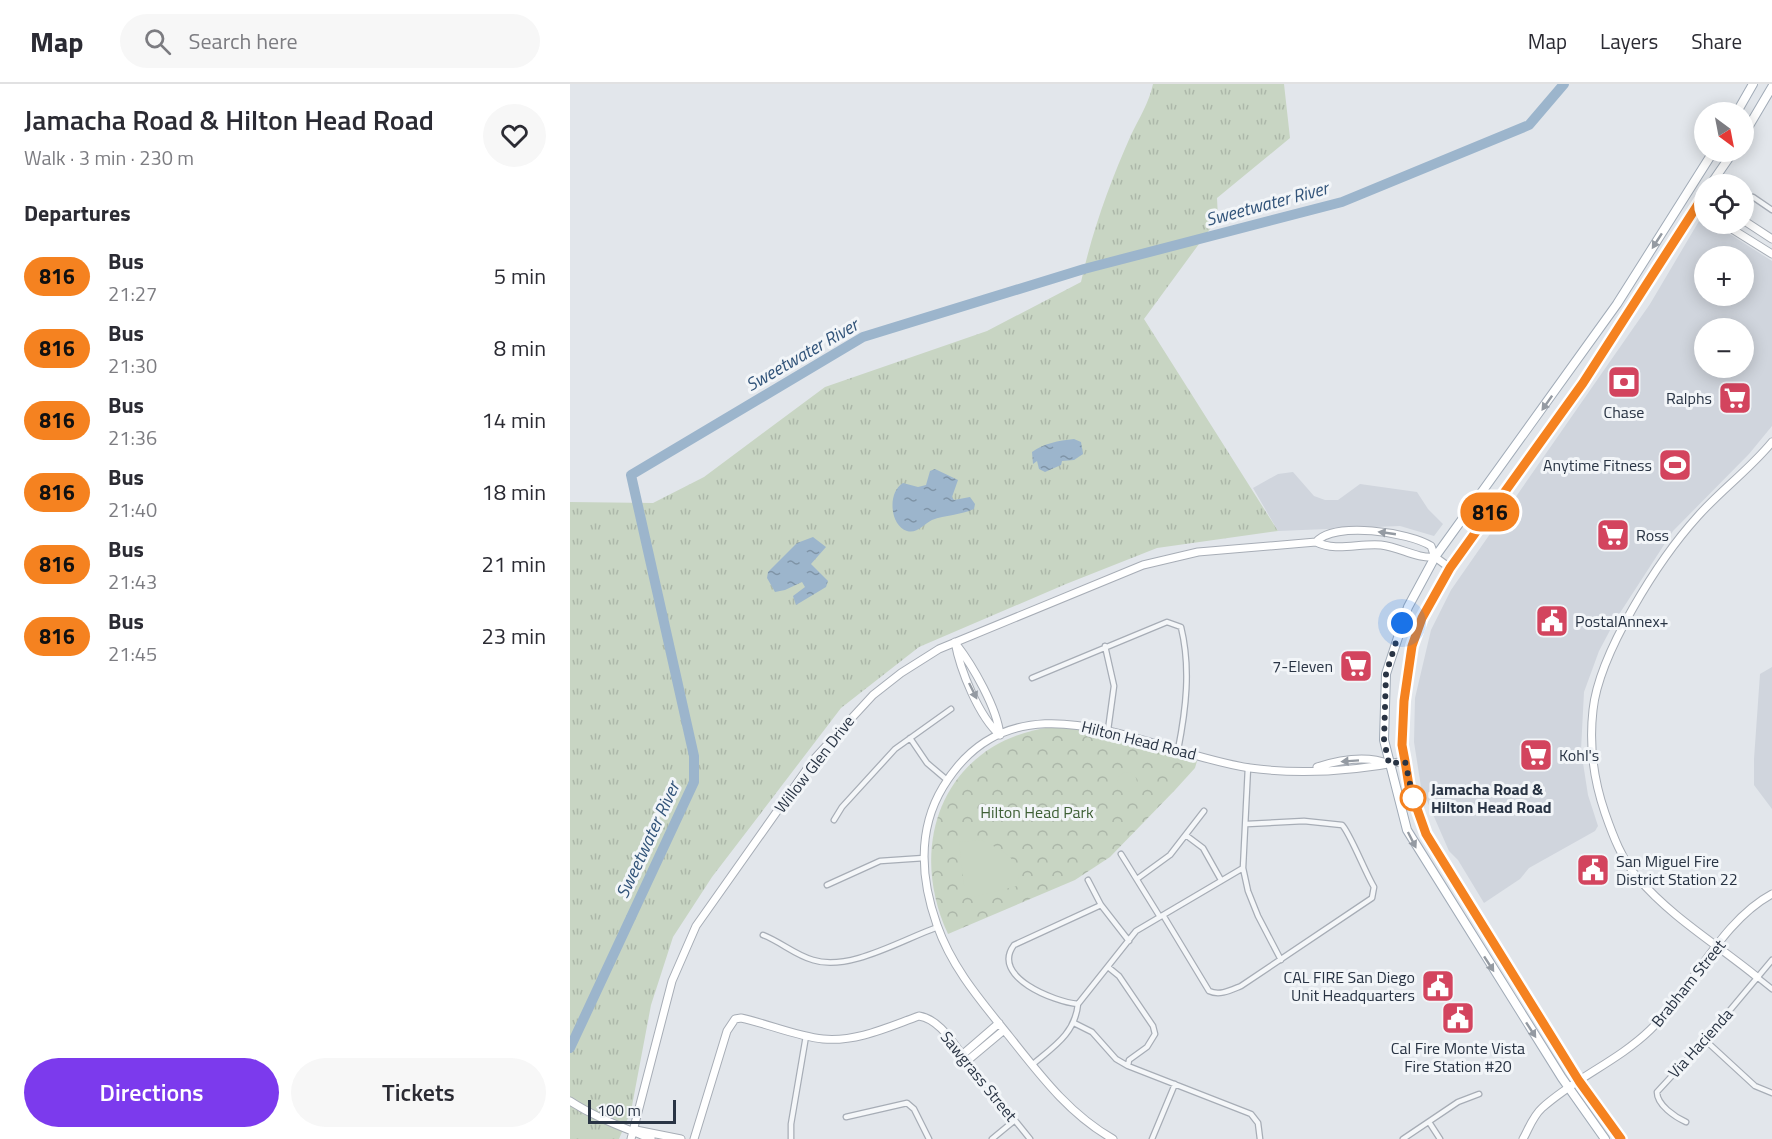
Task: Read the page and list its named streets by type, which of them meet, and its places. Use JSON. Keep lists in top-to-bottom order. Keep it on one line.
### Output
{"streets":{"street":["Hilton Head Road","Willow Glen Drive","Brabham Street","Via Hacienda","Sawgrass Street"]},"water":["Sweetwater River"],"parks":["Hilton Head Park"],"places":{"bank":["Chase"],"supermarket":["Ralphs","Ross","7-Eleven","Kohl's"],"sports":["Anytime Fitness"],"public building":["PostalAnnex+","San Miguel Fire District Station 22","CAL FIRE San Diego Unit Headquarters","Cal Fire Monte Vista Fire Station #20"],"other":["Jamacha Road & Hilton Head Road"]},"lines":["bus line 816"],"scale_bar":"100 m","north":"bottom right","page":{"header":"Map","search":"Search here","nav":["Map","Layers","Share"],"heading":[["Jamacha Road & Hilton Head Road","Walk · 3 min · 230 m"],"Departures"],"on_map":"816","map_buttons":["+","−"],"list":[{"mark":"816","name":"Bus","note":"21:27","value":"5 min"},{"mark":"816","name":"Bus","note":"21:30","value":"8 min"},{"mark":"816","name":"Bus","note":"21:36","value":"14 min"},{"mark":"816","name":"Bus","note":"21:40","value":"18 min"},{"mark":"816","name":"Bus","note":"21:43","value":"21 min"},{"mark":"816","name":"Bus","note":"21:45","value":"23 min"}],"buttons":["Directions","Tickets"],"scale":"100 m"}}
